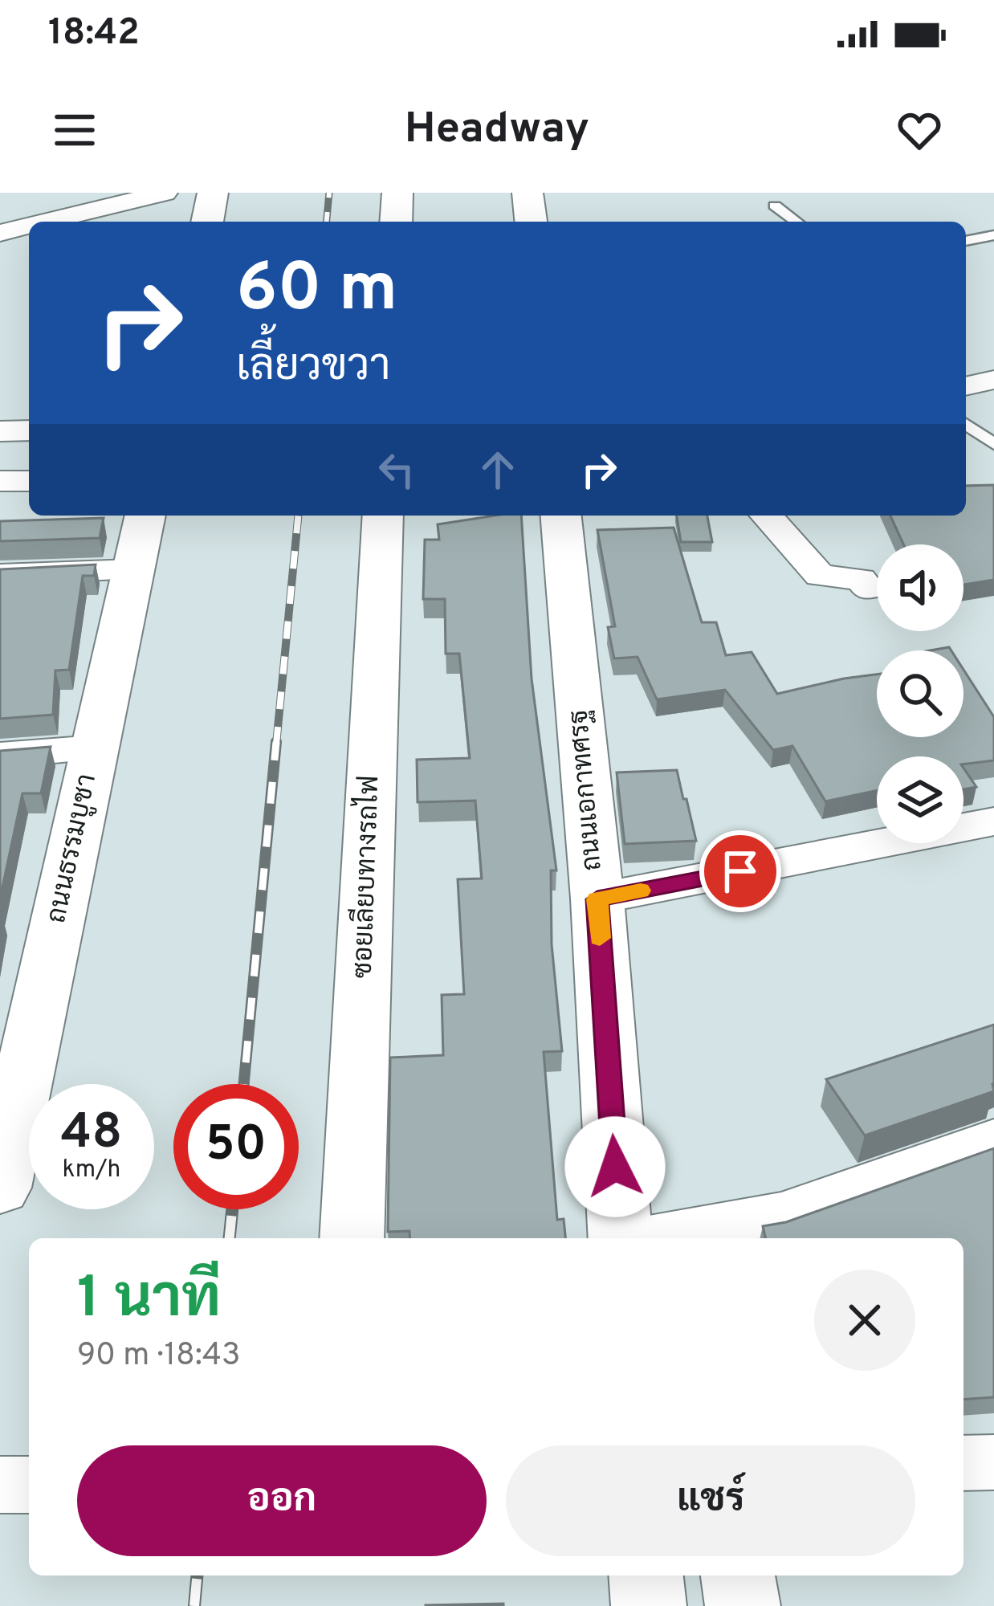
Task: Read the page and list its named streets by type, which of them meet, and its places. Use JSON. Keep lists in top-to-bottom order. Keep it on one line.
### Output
{"streets":{"main road":["ถนนเอกาทศรฐ","ถนนธรรมบูชา","ซอยเลียบทางรถไฟ"]},"page":{"status":"18:42","header":"Headway","turn":["60 m","เลี้ยวขวา"],"speed":"48 km/h","limit":"50","heading":["1 นาที","90 m · 18:43"],"buttons":["ออก","แชร์"]}}
